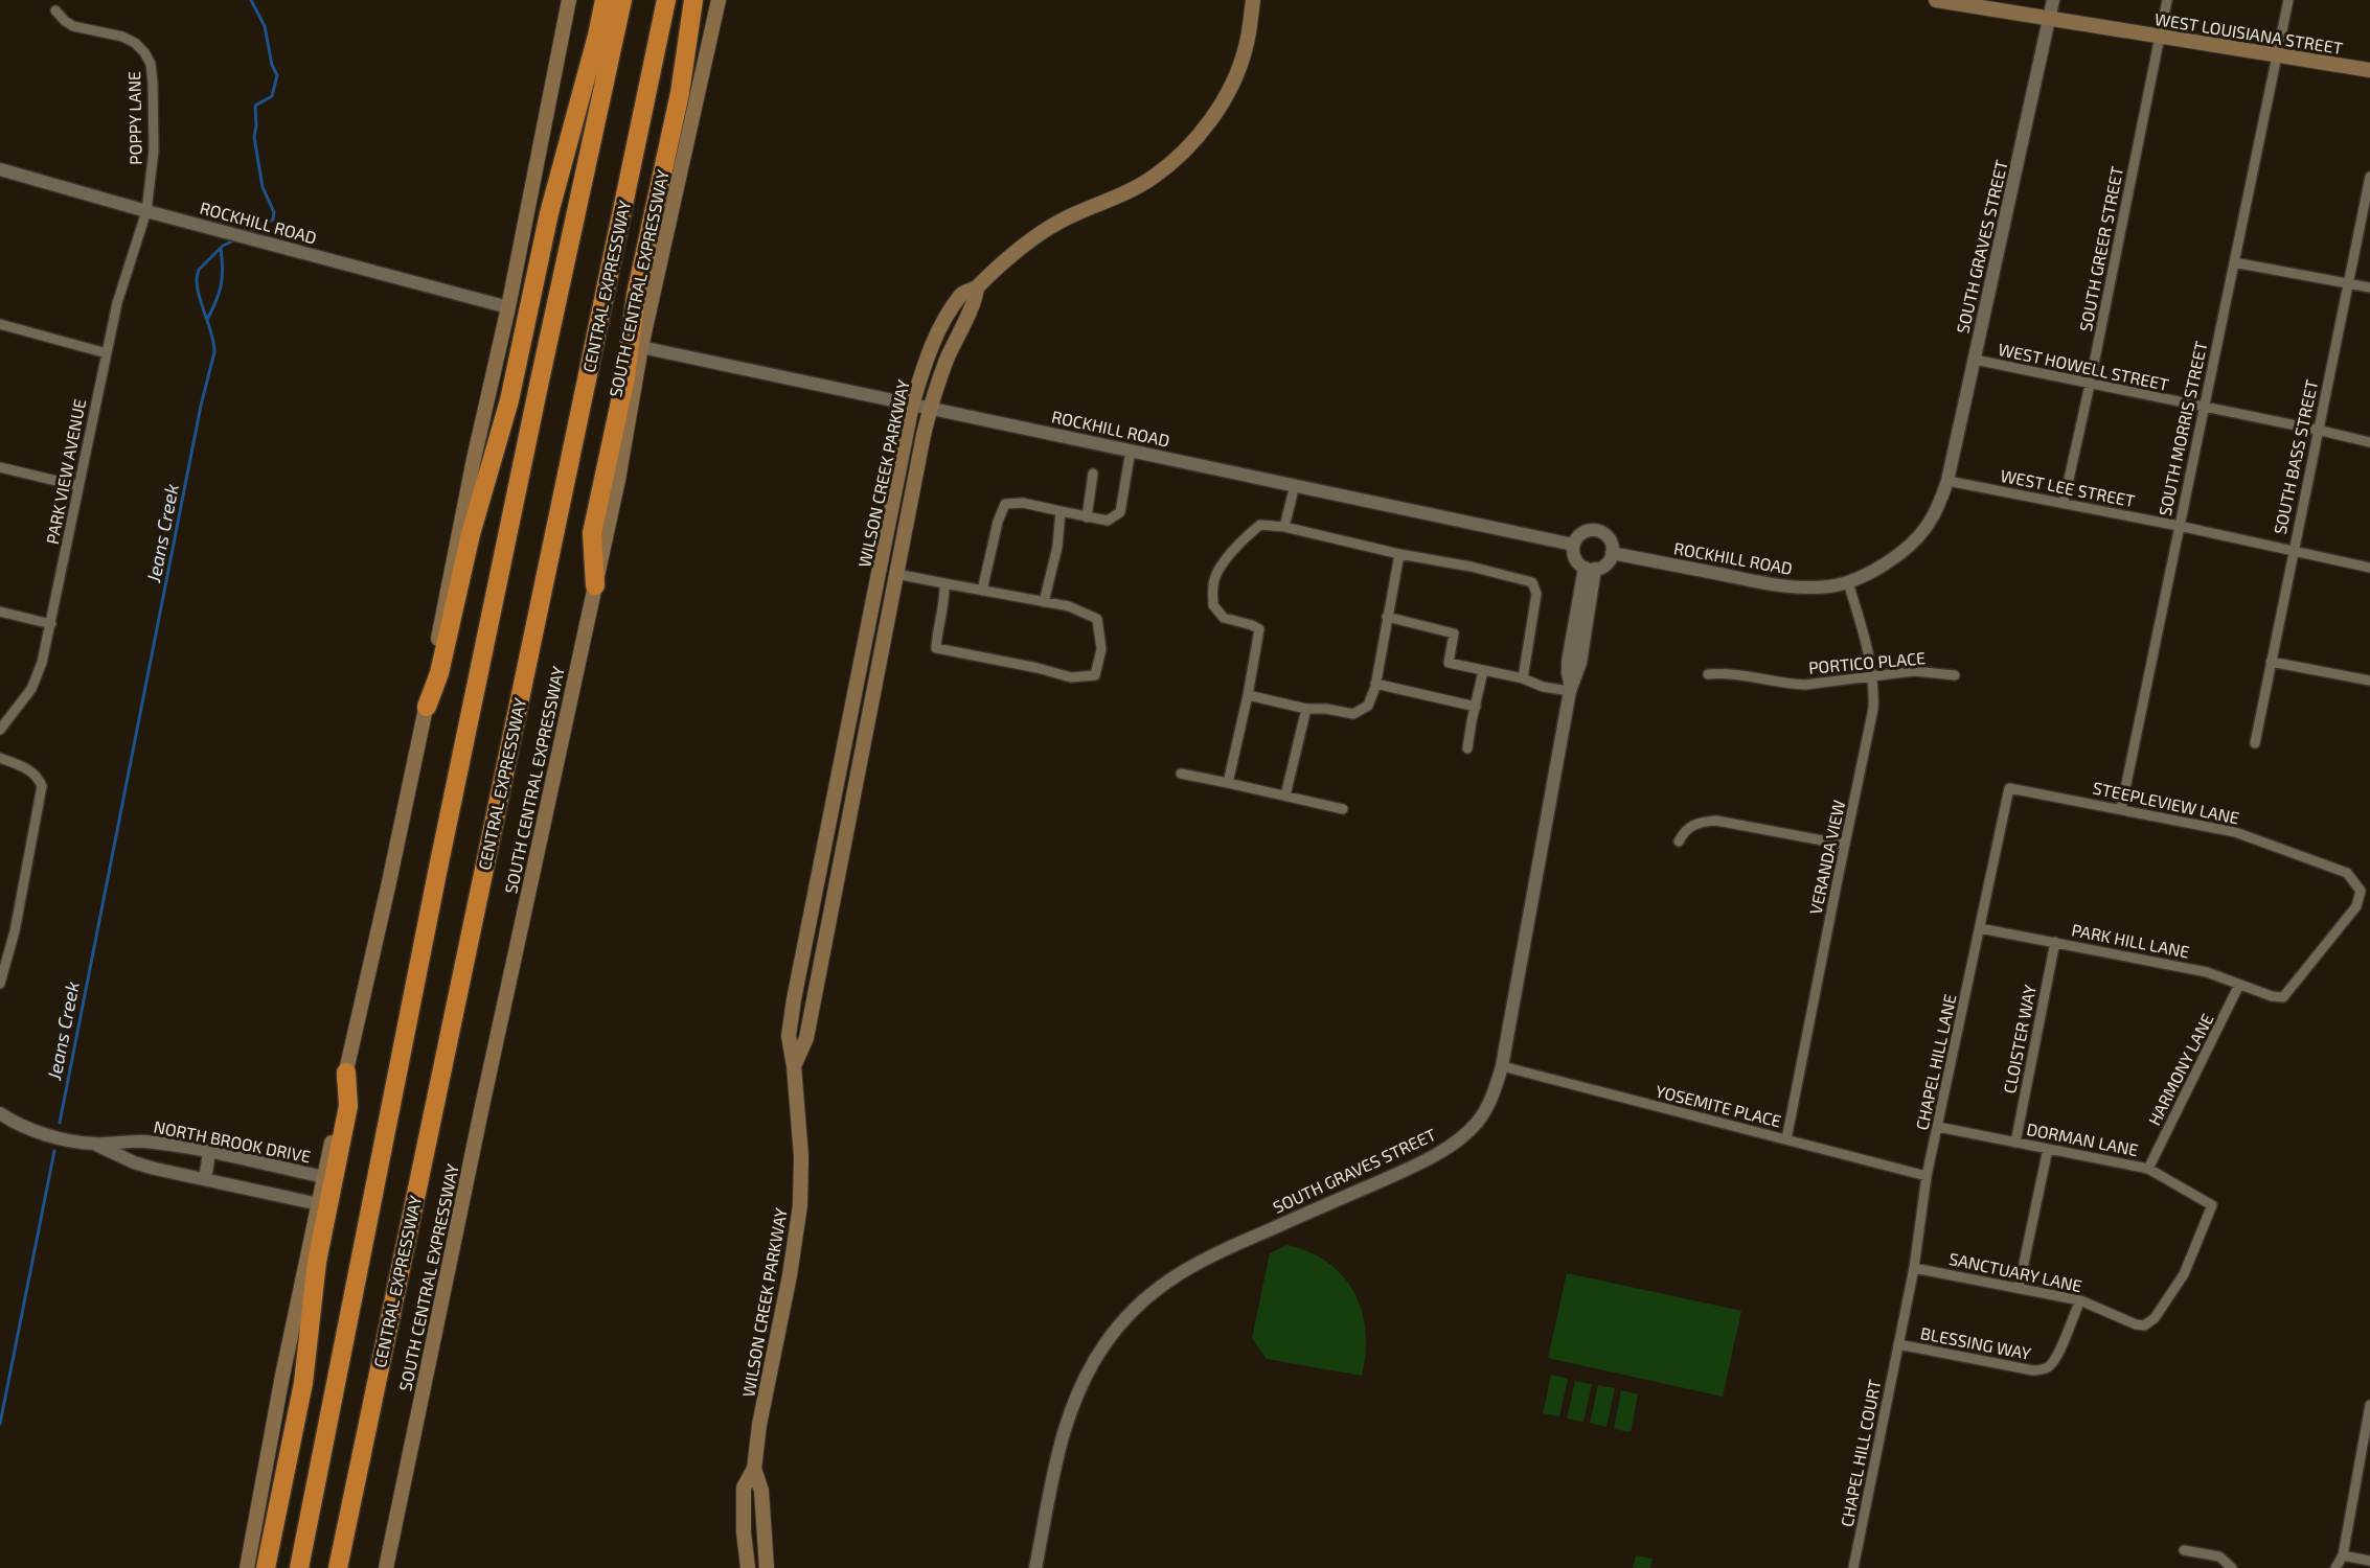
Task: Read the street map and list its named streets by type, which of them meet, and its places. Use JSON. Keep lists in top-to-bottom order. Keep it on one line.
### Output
{"streets":{"highway":["CENTRAL EXPRESSWAY"],"main road":["WEST LOUISIANA STREET","SOUTH CENTRAL EXPRESSWAY","WILSON CREEK PARKWAY"],"street":["POPPY LANE","ROCKHILL ROAD","SOUTH GRAVES STREET","SOUTH GREER STREET","WEST HOWELL STREET","SOUTH MORRIS STREET","SOUTH BASS STREET","PARK VIEW AVENUE","WEST LEE STREET","PORTICO PLACE","STEEPLEVIEW LANE","VERANDA VIEW","PARK HILL LANE","CLOISTER WAY","CHAPEL HILL LANE","HARMONY LANE","YOSEMITE PLACE","DORMAN LANE","NORTH BROOK DRIVE","SANCTUARY LANE","BLESSING WAY","CHAPEL HILL COURT"]},"crossings":[["WEST LOUISIANA STREET","SOUTH GRAVES STREET"],["WEST LOUISIANA STREET","SOUTH GREER STREET"],["WEST LOUISIANA STREET","SOUTH MORRIS STREET"],["POPPY LANE","ROCKHILL ROAD"],["POPPY LANE","PARK VIEW AVENUE"],["ROCKHILL ROAD","SOUTH GRAVES STREET"],["ROCKHILL ROAD","SOUTH CENTRAL EXPRESSWAY"],["ROCKHILL ROAD","PARK VIEW AVENUE"],["ROCKHILL ROAD","WILSON CREEK PARKWAY"],["ROCKHILL ROAD","VERANDA VIEW"],["SOUTH GRAVES STREET","WEST HOWELL STREET"],["SOUTH GRAVES STREET","WEST LEE STREET"],["SOUTH GRAVES STREET","VERANDA VIEW"],["SOUTH GRAVES STREET","YOSEMITE PLACE"],["SOUTH GREER STREET","WEST HOWELL STREET"],["SOUTH GREER STREET","WEST LEE STREET"],["WEST HOWELL STREET","SOUTH MORRIS STREET"],["WEST HOWELL STREET","SOUTH BASS STREET"],["SOUTH MORRIS STREET","WEST LEE STREET"],["SOUTH MORRIS STREET","STEEPLEVIEW LANE"],["SOUTH BASS STREET","WEST LEE STREET"],["PORTICO PLACE","VERANDA VIEW"],["STEEPLEVIEW LANE","PARK HILL LANE"],["STEEPLEVIEW LANE","CHAPEL HILL LANE"],["VERANDA VIEW","YOSEMITE PLACE"],["PARK HILL LANE","CLOISTER WAY"],["PARK HILL LANE","CHAPEL HILL LANE"],["PARK HILL LANE","HARMONY LANE"],["CLOISTER WAY","DORMAN LANE"],["CHAPEL HILL LANE","YOSEMITE PLACE"],["CHAPEL HILL LANE","DORMAN LANE"],["CHAPEL HILL LANE","SANCTUARY LANE"],["CHAPEL HILL LANE","BLESSING WAY"],["CHAPEL HILL LANE","CHAPEL HILL COURT"],["HARMONY LANE","DORMAN LANE"],["DORMAN LANE","SANCTUARY LANE"],["SANCTUARY LANE","BLESSING WAY"],["BLESSING WAY","CHAPEL HILL COURT"]],"water":["Jeans Creek"]}
